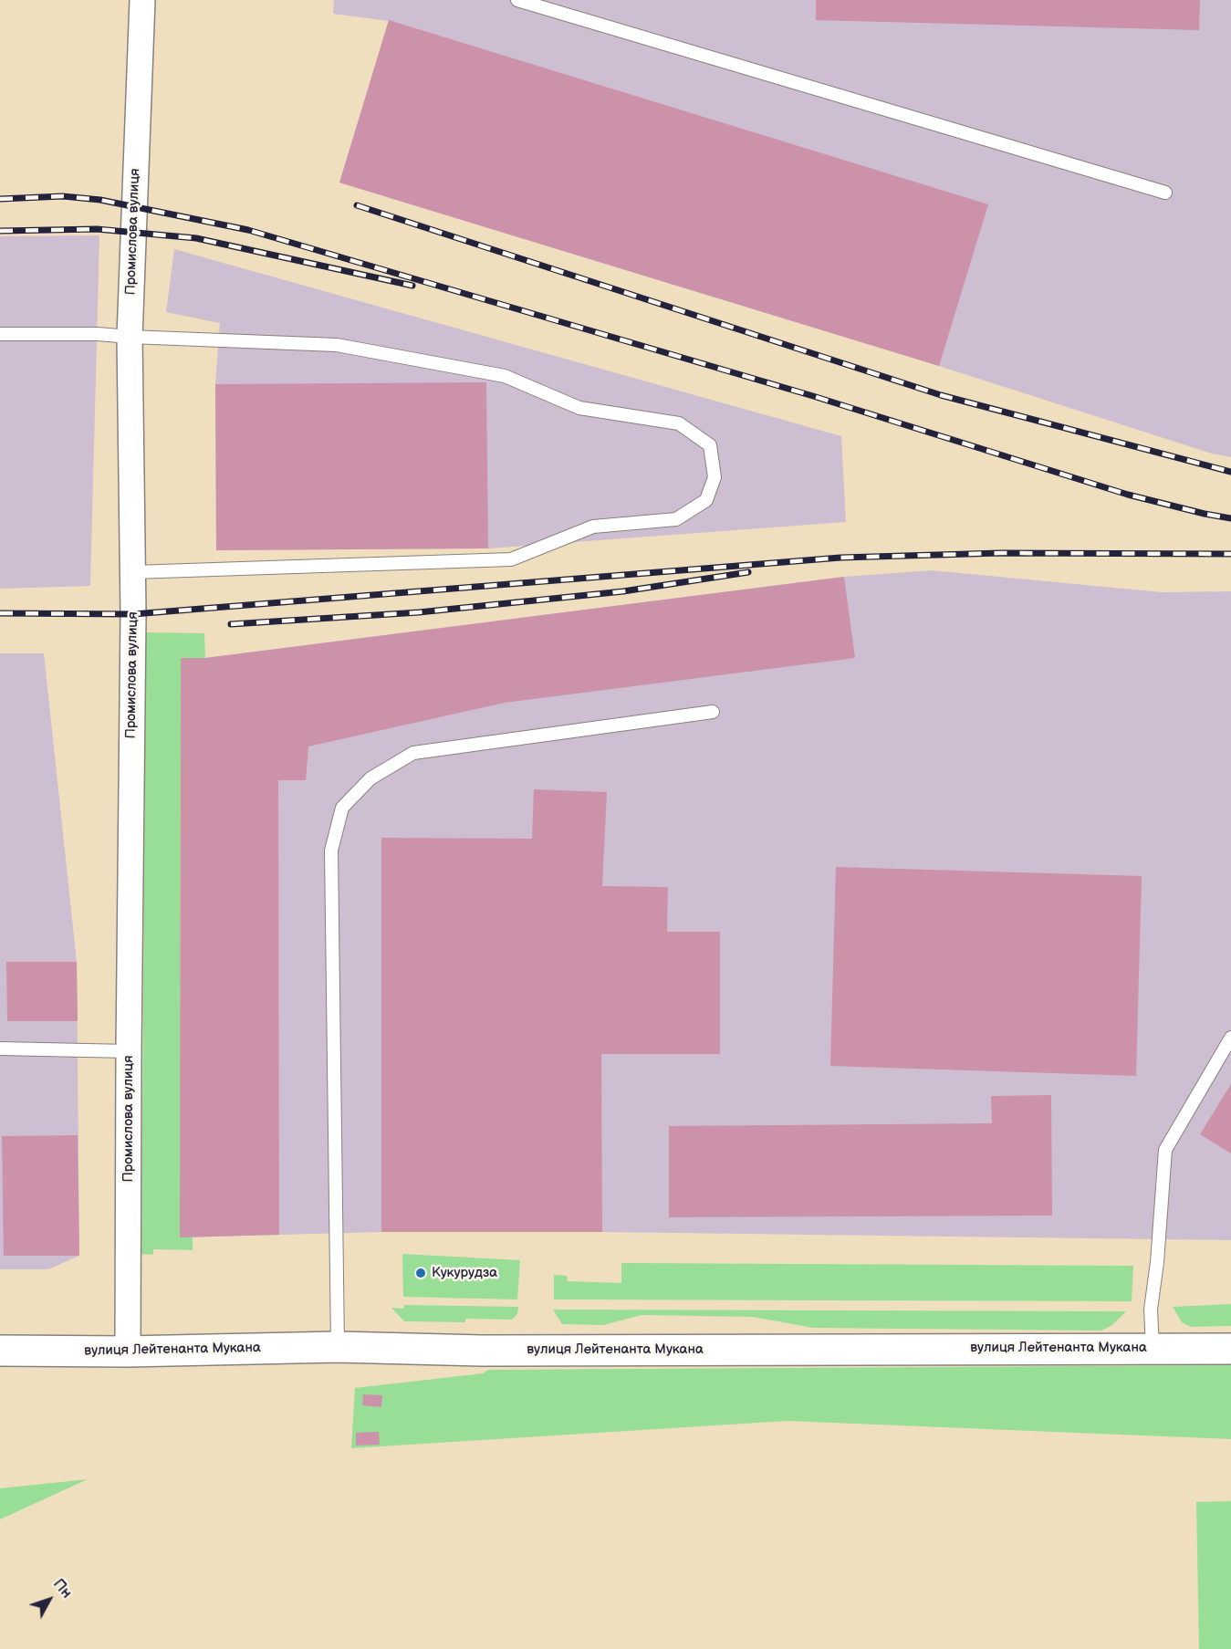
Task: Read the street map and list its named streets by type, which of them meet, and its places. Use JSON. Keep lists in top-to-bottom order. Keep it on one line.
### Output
{"streets":{"main road":["вулиця Лейтенанта Мукана"],"street":["Промислова вулиця"]},"crossings":[["Промислова вулиця","вулиця Лейтенанта Мукана"]],"places":["Кукурудза"],"north":"top right"}
